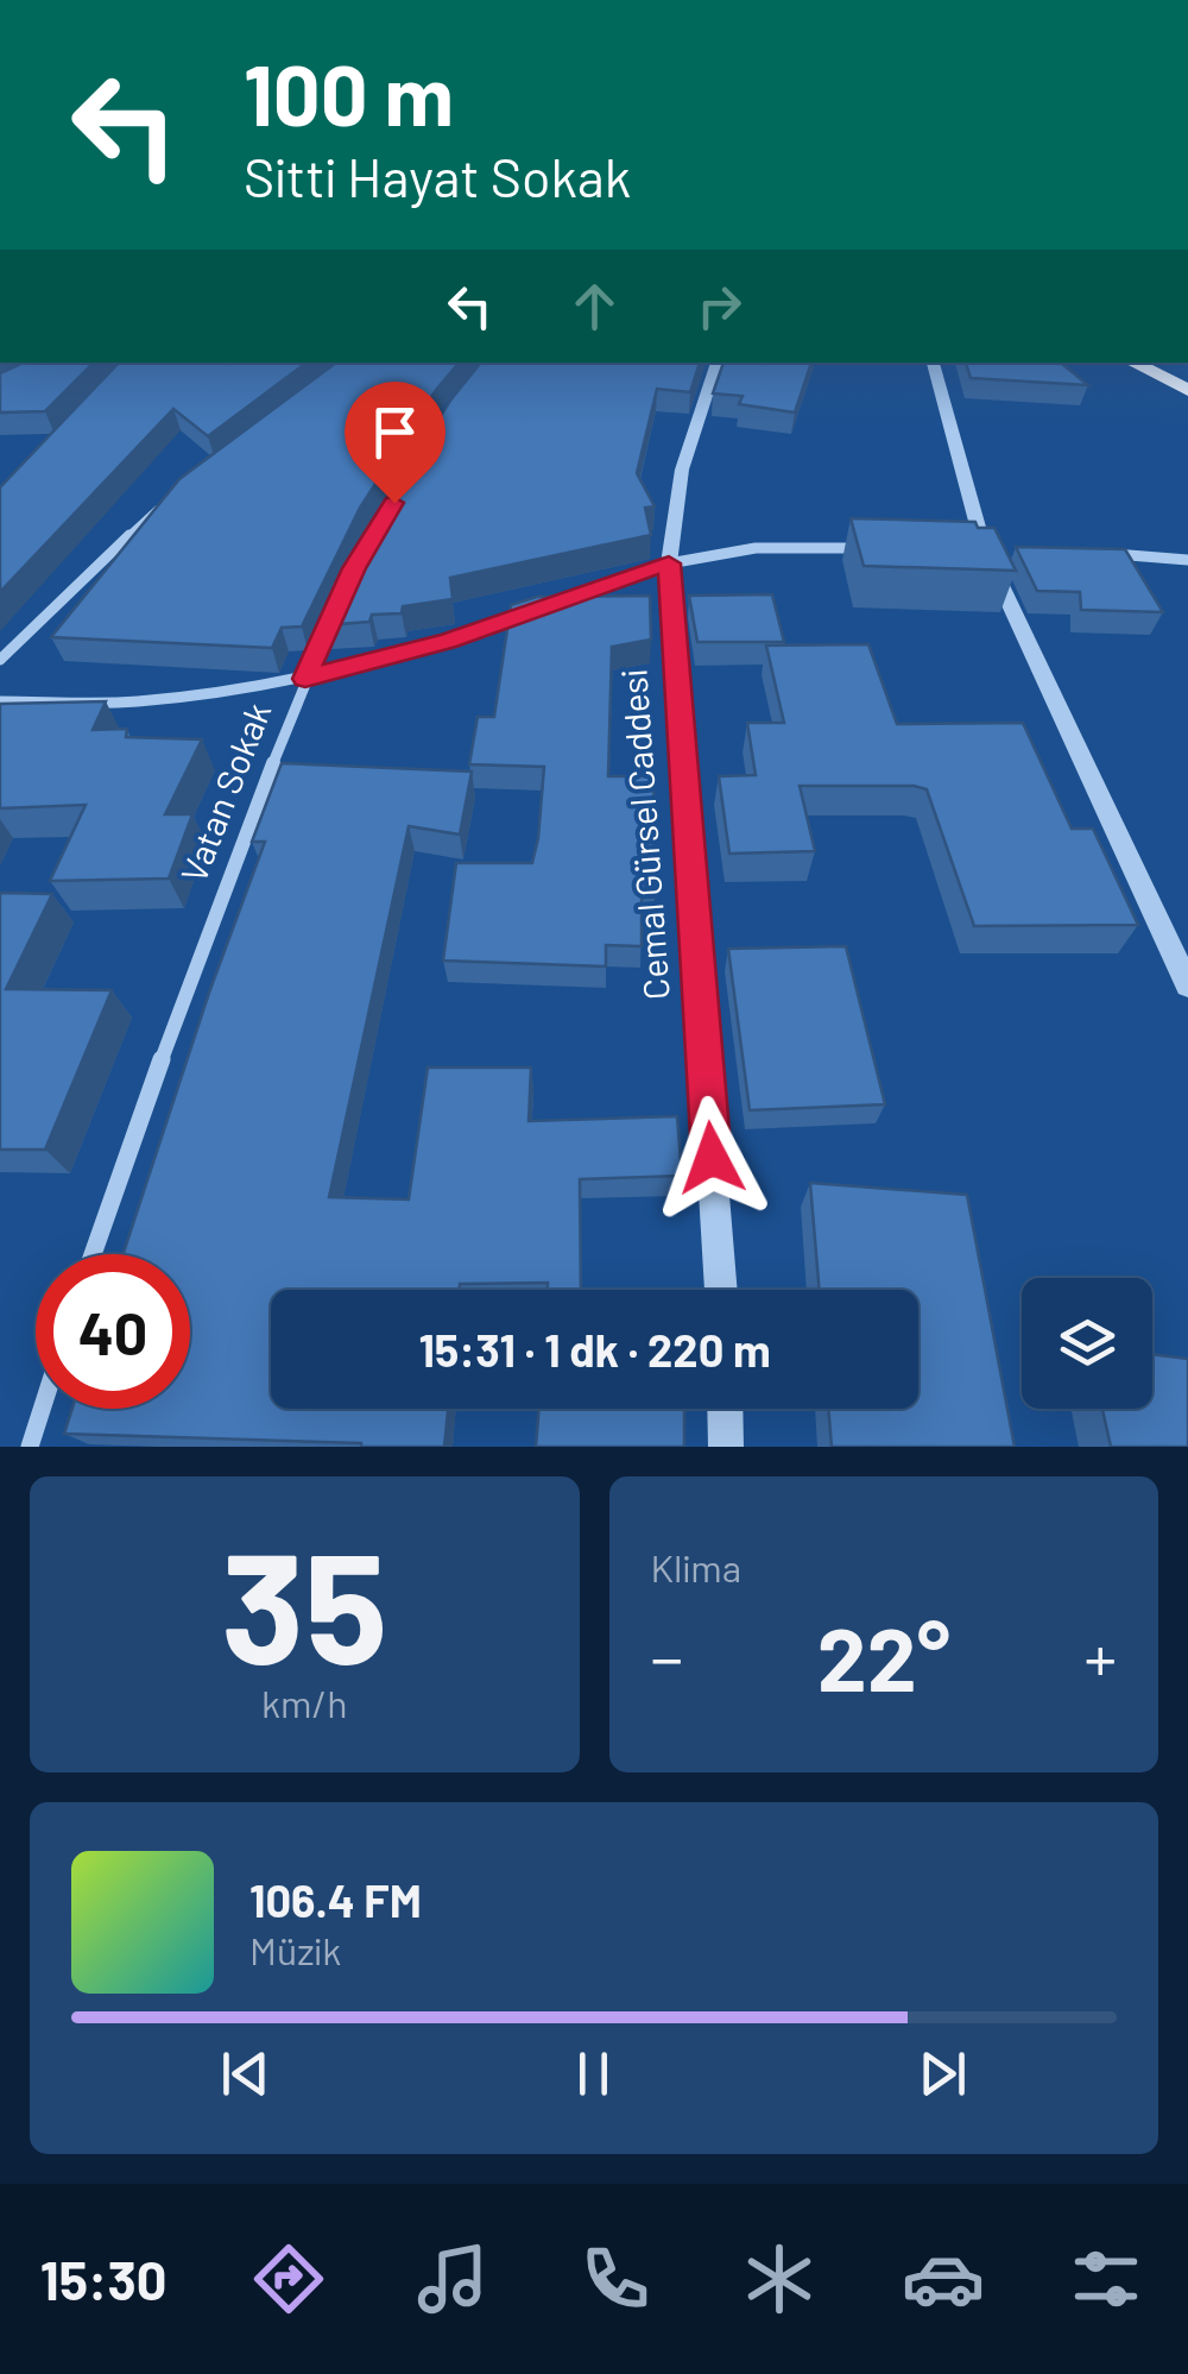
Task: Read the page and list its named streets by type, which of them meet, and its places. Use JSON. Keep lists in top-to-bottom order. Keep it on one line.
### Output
{"streets":{"street":["Vatan Sokak","Cemal Gürsel Caddesi"]},"page":{"turn":["100 m","Sitti Hayat Sokak"],"limit":"40","trip":"15:31 · 1 dk · 220 m","tile":[["35","km/h"],"Klima"],"heat":["−","22°","+"],"song":["106.4 FM","Müzik"],"tabs":"15:30"}}
